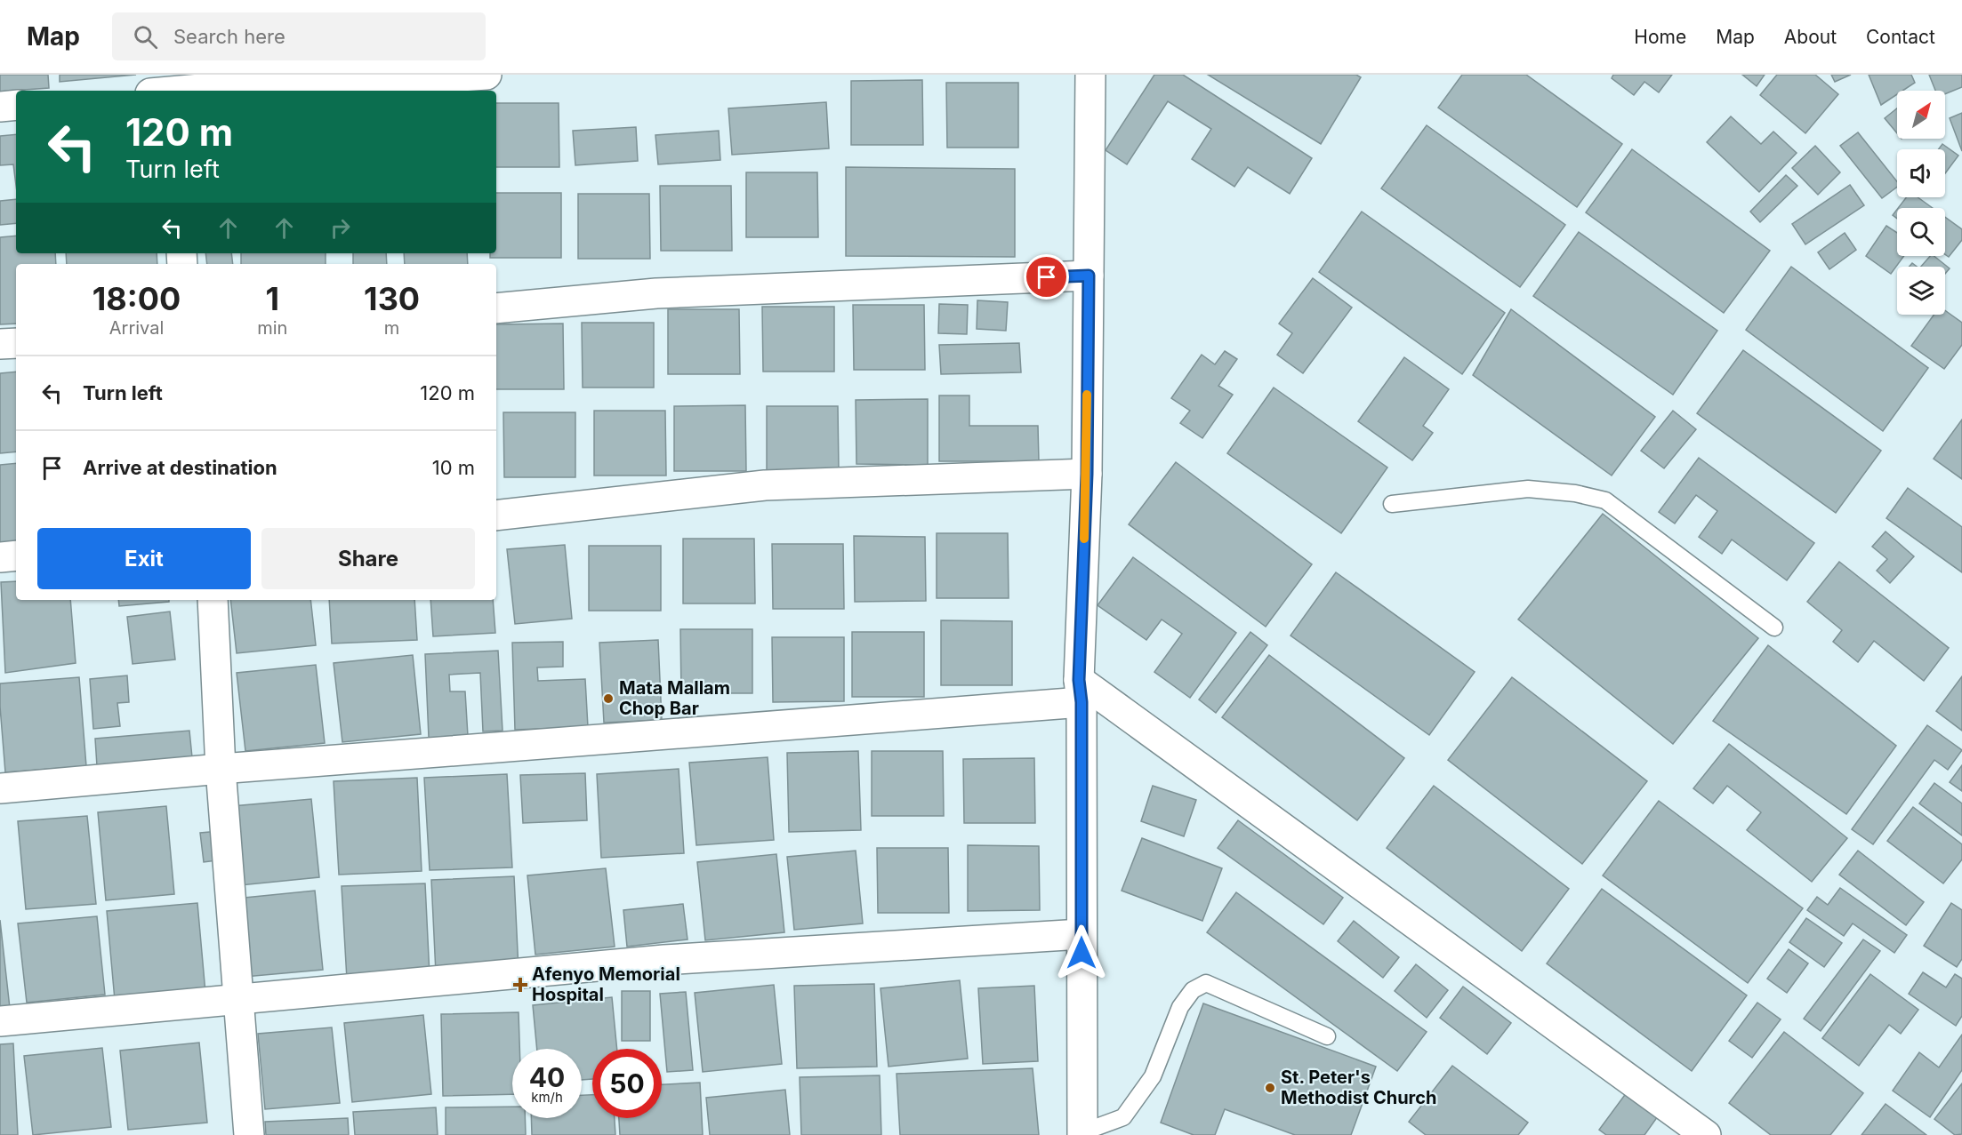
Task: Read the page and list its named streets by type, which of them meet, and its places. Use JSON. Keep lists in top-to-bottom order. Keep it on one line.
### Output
{"places":{"other":["Mata Mallam Chop Bar","St. Peter's Methodist Church"],"health":["Afenyo Memorial Hospital"]},"north":"top right","page":{"header":"Map","search":"Search here","nav":["Home","Map","About","Contact"],"turn":["120 m","Turn left"],"eta":["18:00","Arrival","1","min","130","m"],"list":[{"name":"Turn left","value":"120 m"},{"name":"Arrive at destination","value":"10 m"}],"buttons":["Exit","Share"],"speed":"40 km/h","limit":"50"}}
